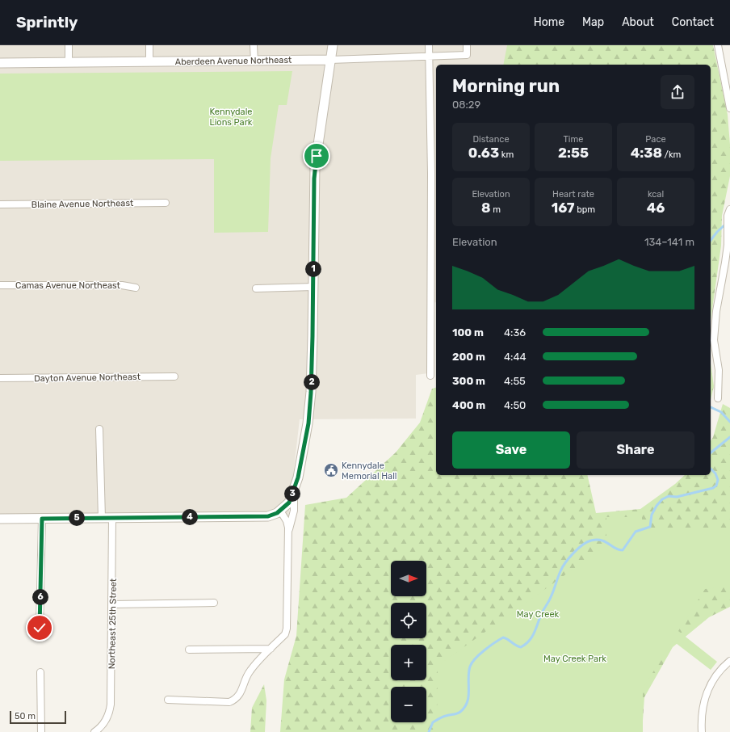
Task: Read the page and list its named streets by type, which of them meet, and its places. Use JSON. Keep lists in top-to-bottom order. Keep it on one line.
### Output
{"streets":{"street":["Aberdeen Avenue Northeast","Blaine Avenue Northeast","Camas Avenue Northeast","Dayton Avenue Northeast","Northeast 25th Street"]},"parks":["Kennydale Lions Park","May Creek","May Creek Park"],"places":{"public building":["Kennydale Memorial Hall"]},"scale_bar":"50 m","north":"right","page":{"header":"Sprintly","nav":["Home","Map","About","Contact"],"heading":["Morning run","08:29"],"stats":[["Distance","0.63 km"],["Time","2:55"],["Pace","4:38 /km"],["Elevation","8 m"],["Heart rate","167 bpm"],["kcal","46"]],"chart":["Elevation","134–141 m"],"pins":["1","2","3","4","5","6"],"list":[{"name":"100 m","note":"4:36"},{"name":"200 m","note":"4:44"},{"name":"300 m","note":"4:55"},{"name":"400 m","note":"4:50"}],"buttons":["Save","Share"],"map_buttons":["+","−"],"scale":"50 m"}}
